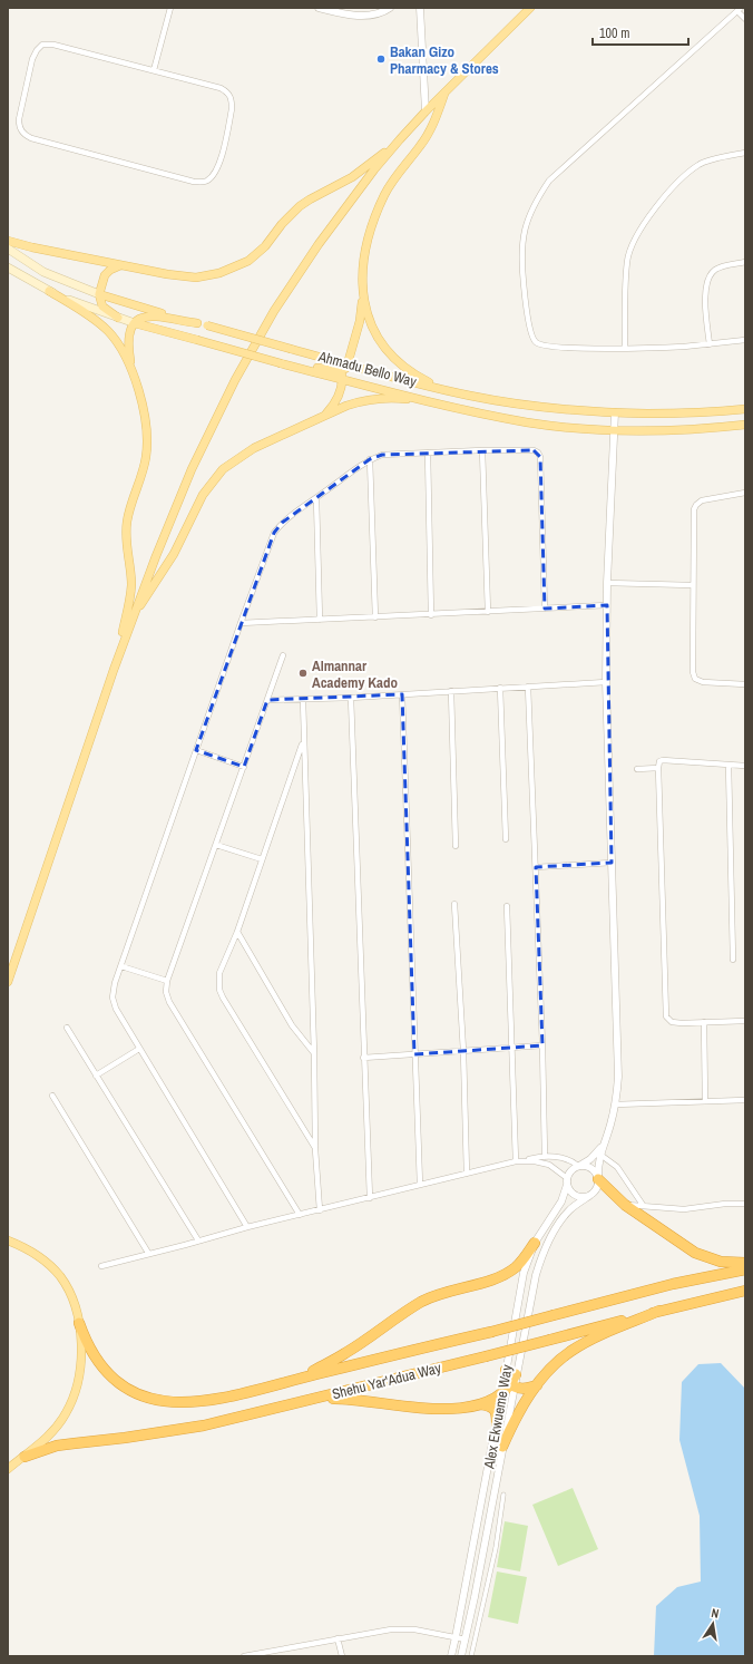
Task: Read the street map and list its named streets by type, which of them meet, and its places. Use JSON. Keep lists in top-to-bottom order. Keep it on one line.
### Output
{"streets":{"highway":["Shehu Yar'Adua Way"],"main road":["Ahmadu Bello Way"],"street":["Alex Ekwueme Way"]},"places":["Bakan Gizo Pharmacy & Stores","Almannar Academy Kado"],"scale_bar":"100 m","north":"top"}
